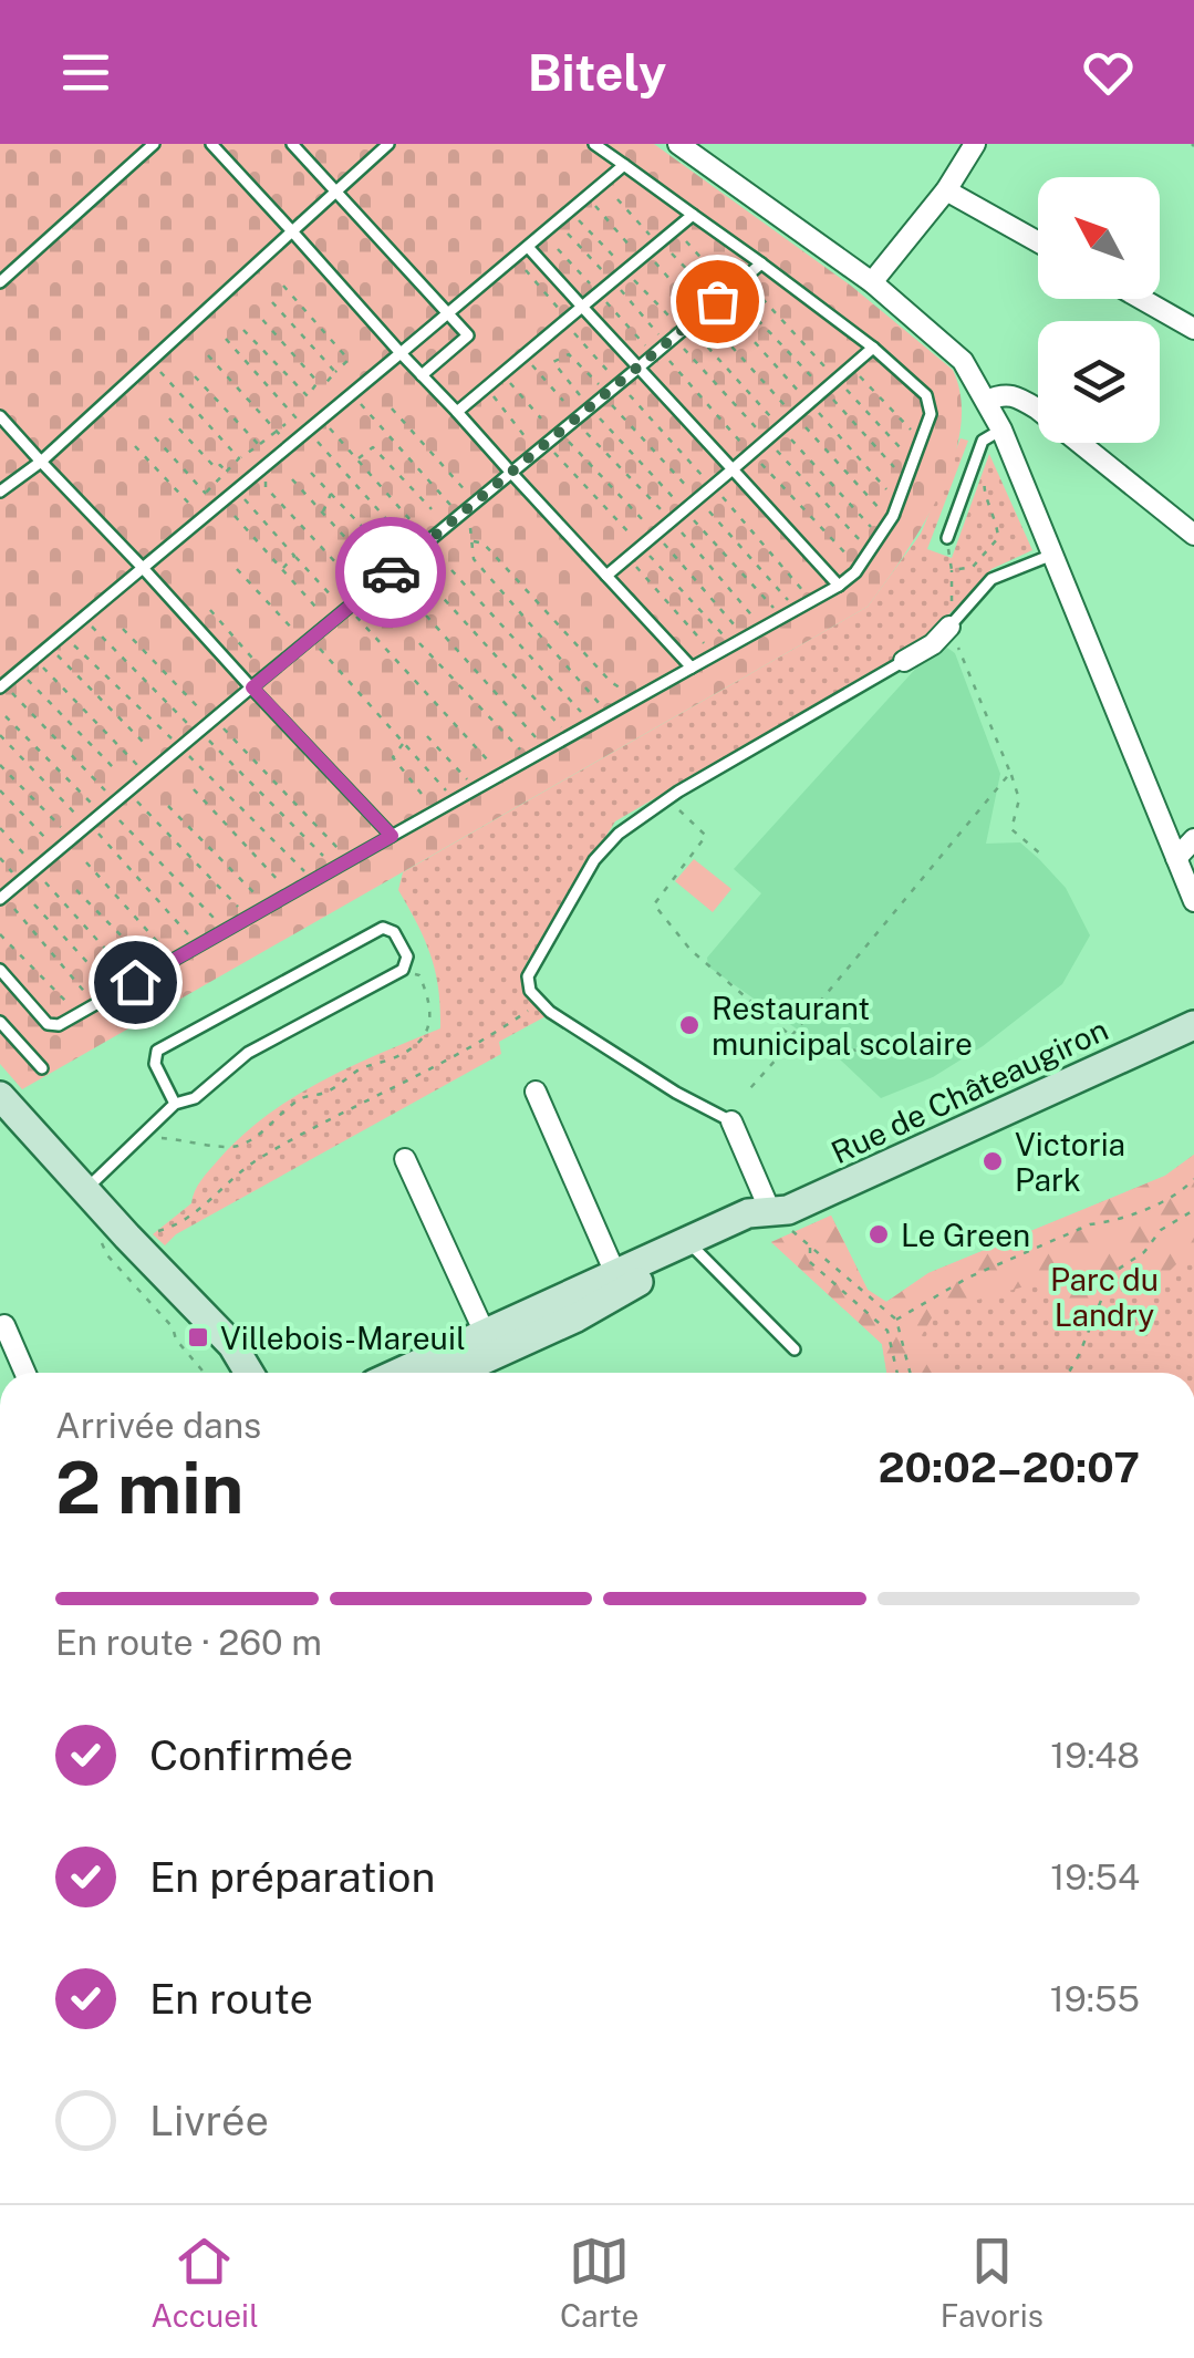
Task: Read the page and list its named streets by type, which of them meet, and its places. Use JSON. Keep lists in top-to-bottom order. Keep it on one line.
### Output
{"streets":{"main road":["Rue de Châteaugiron"]},"parks":["Parc du Landry"],"places":{"other":["Restaurant municipal scolaire","Victoria Park","Le Green"],"transit":["Villebois-Mareuil"]},"north":"top left","page":{"header":"Bitely","heading":["2 min","Arrivée dans","20:02–20:07"],"bar":"En route · 260 m","list":[["Confirmée","19:48"],["En préparation","19:54"],["En route","19:55"],"Livrée"],"tabs":["Accueil","Carte","Favoris"]}}
